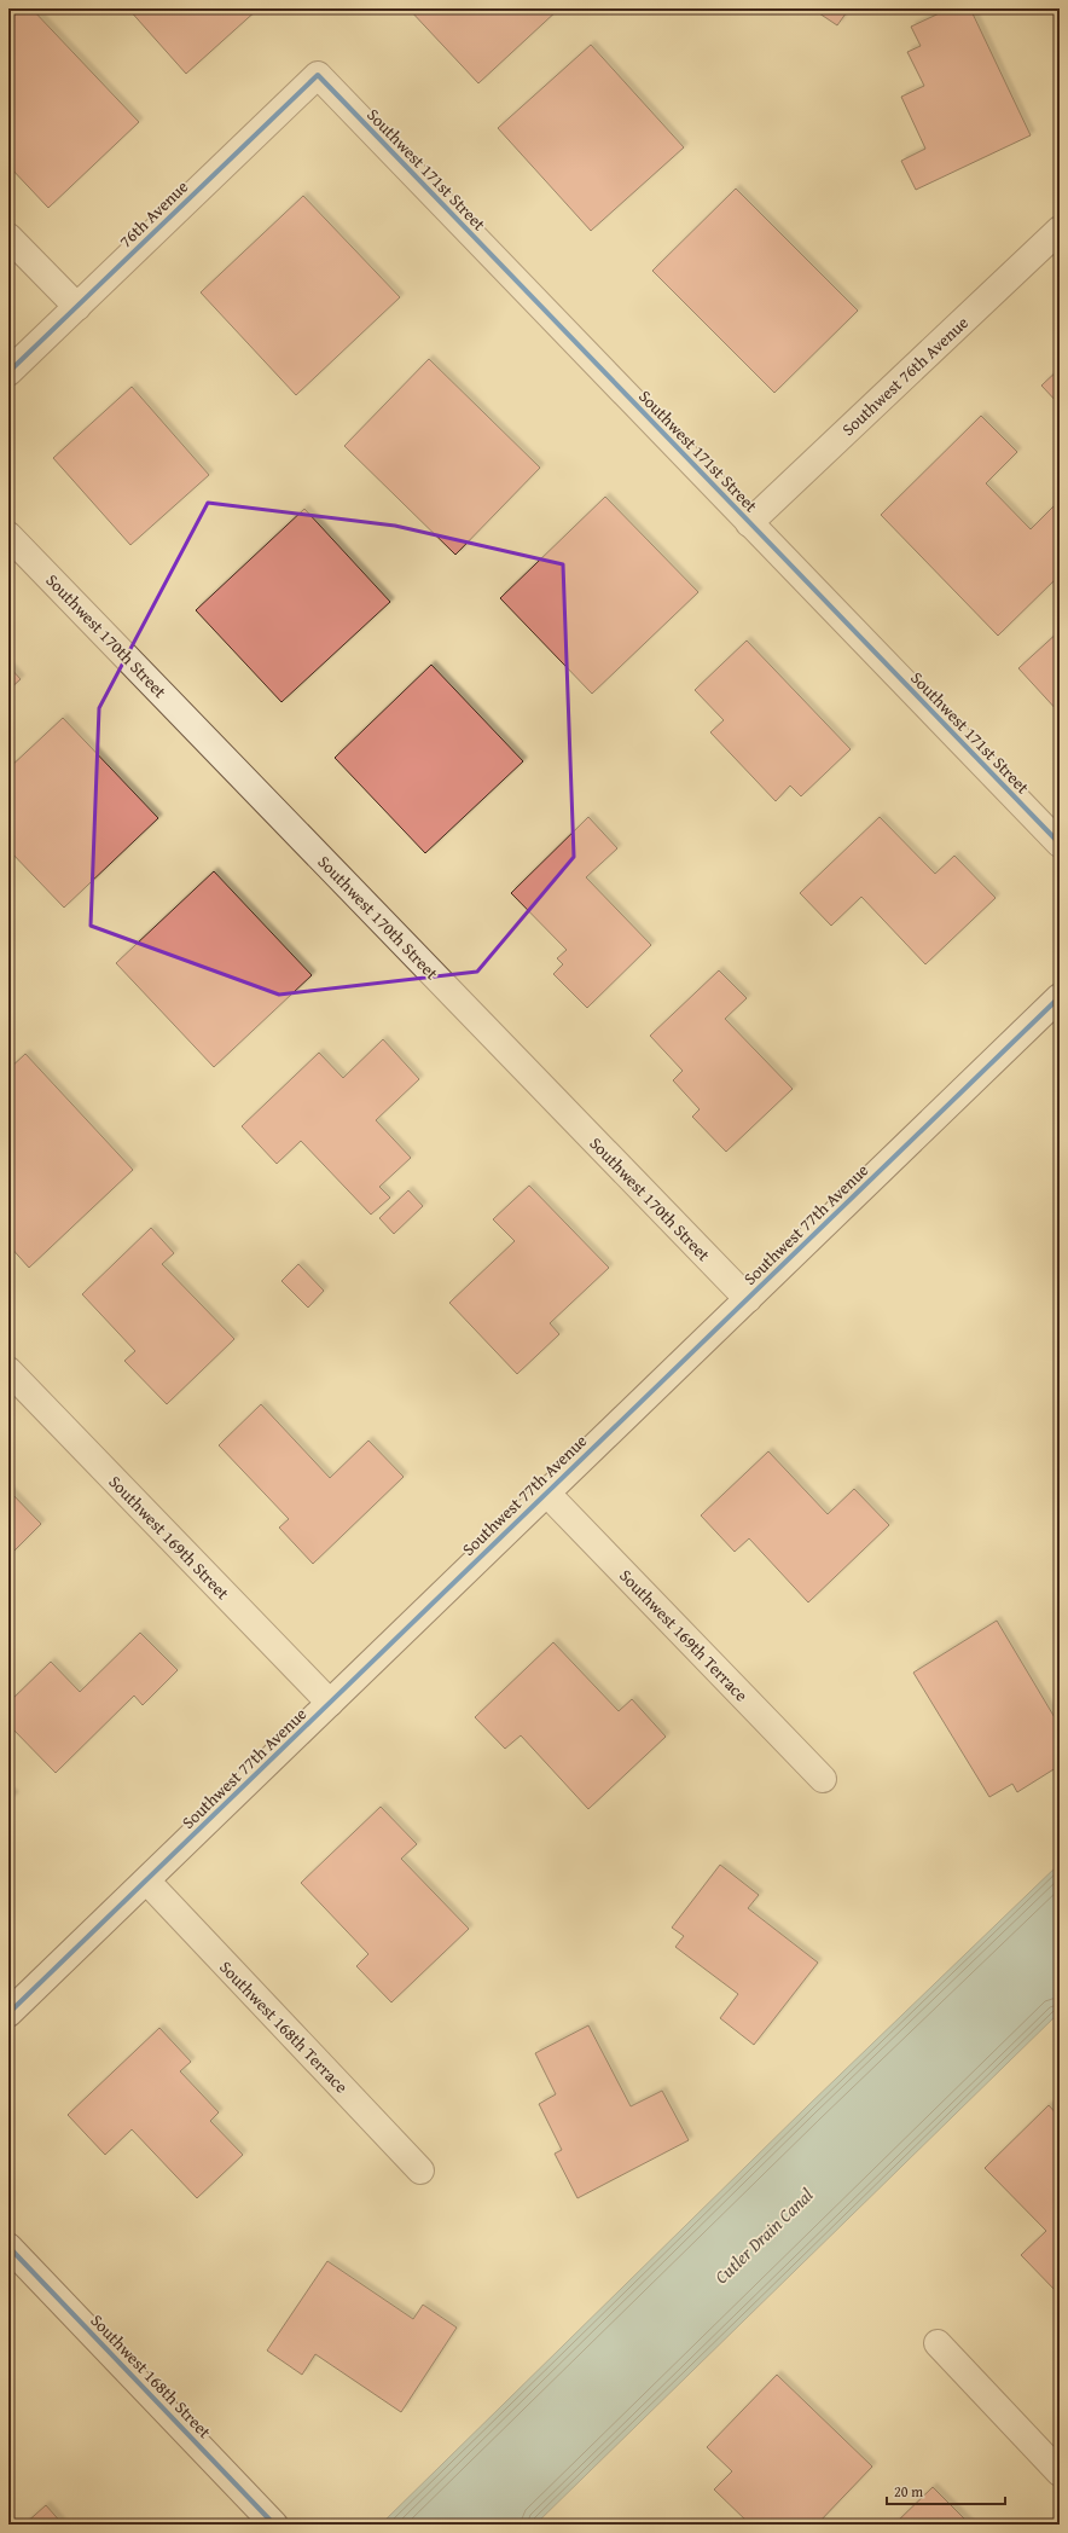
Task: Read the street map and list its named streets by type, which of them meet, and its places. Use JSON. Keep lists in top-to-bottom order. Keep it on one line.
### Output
{"streets":{"street":["Southwest 171st Street","76th Avenue","Southwest 76th Avenue","Southwest 170th Street","Southwest 77th Avenue","Southwest 169th Street","Southwest 169th Terrace","Southwest 168th Terrace","Southwest 168th Street"]},"crossings":[["Southwest 171st Street","76th Avenue"],["Southwest 171st Street","Southwest 76th Avenue"],["Southwest 170th Street","Southwest 77th Avenue"],["Southwest 77th Avenue","Southwest 169th Street"],["Southwest 77th Avenue","Southwest 169th Terrace"],["Southwest 77th Avenue","Southwest 168th Terrace"]],"water":["Cutler Drain Canal"],"scale_bar":"20 m"}
